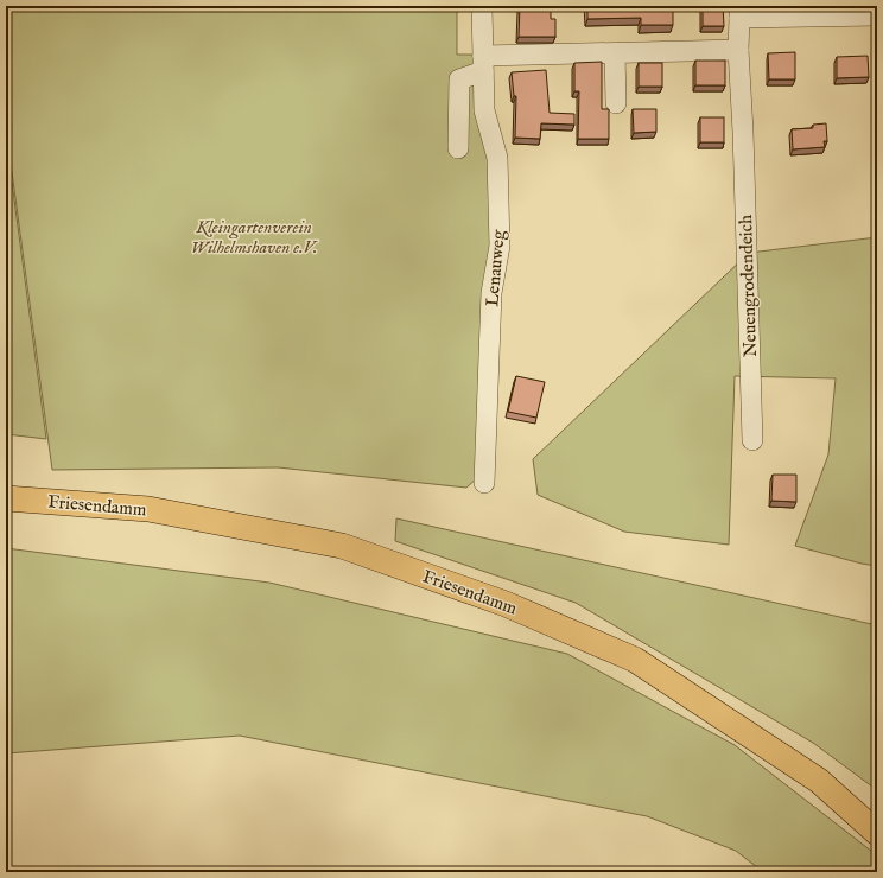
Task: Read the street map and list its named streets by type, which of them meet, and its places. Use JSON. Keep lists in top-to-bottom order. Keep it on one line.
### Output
{"streets":{"main road":["Friesendamm"],"street":["Lenauweg","Neuengrodendeich"]},"parks":["Kleingartenverein Wilhelmshaven e.V."]}
